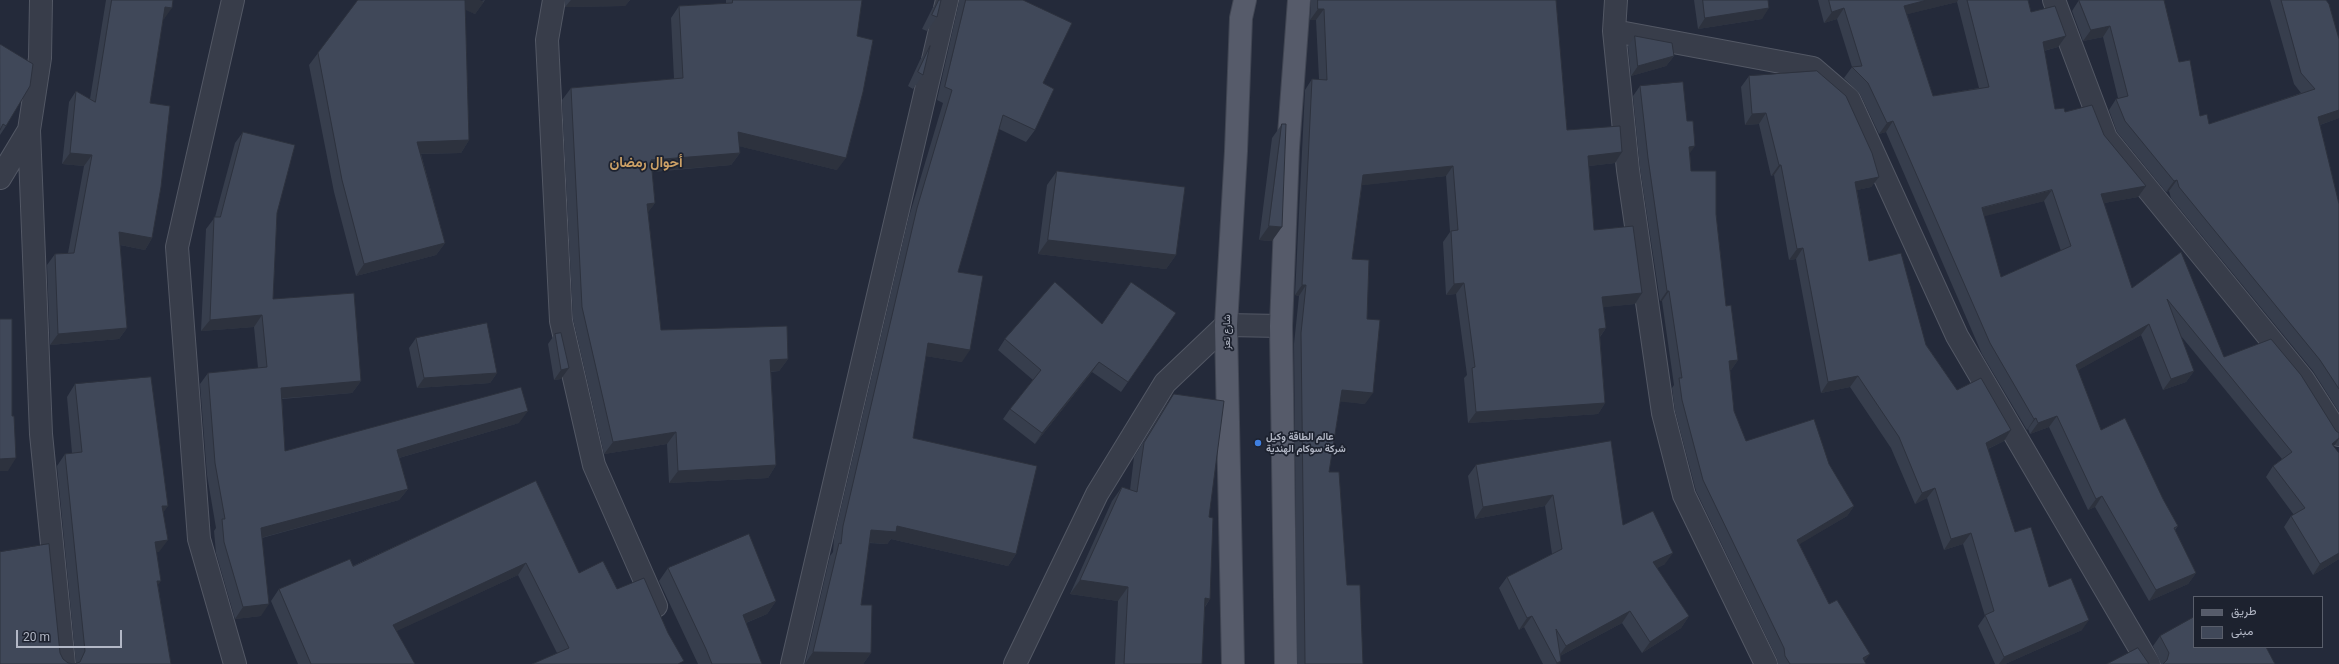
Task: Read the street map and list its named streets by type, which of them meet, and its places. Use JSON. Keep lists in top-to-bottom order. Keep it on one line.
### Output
{"streets":{"main road":["شارع تعز"]},"districts":["أحوال رمضان"],"places":["عالم الطاقة وكيل شركة سوكام الهندية"],"legend":["طريق","مبنى"],"scale_bar":"20 m"}
